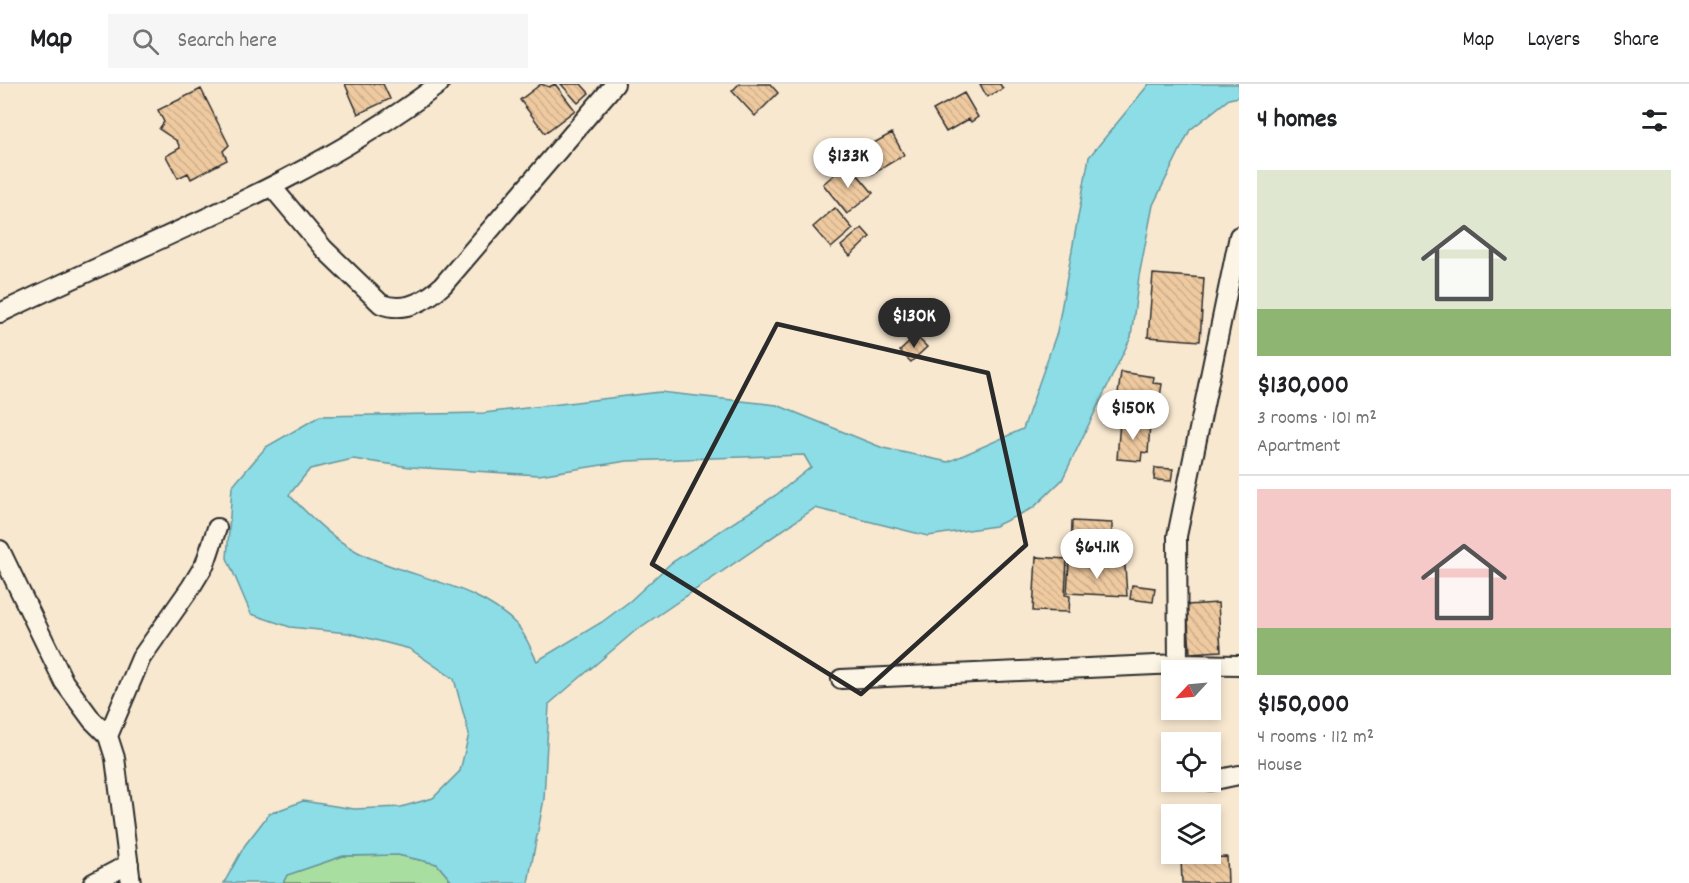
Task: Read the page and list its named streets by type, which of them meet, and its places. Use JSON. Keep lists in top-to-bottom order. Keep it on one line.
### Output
{"north":"bottom left","page":{"header":"Map","search":"Search here","nav":["Map","Layers","Share"],"heading":"4 homes","price":["$133K","$130K","$150K","$64.1K"],"list":[{"name":"$130,000","note":"3 rooms · 101 m² · Apartment"},{"name":"$150,000","note":"4 rooms · 112 m² · House"}]}}
